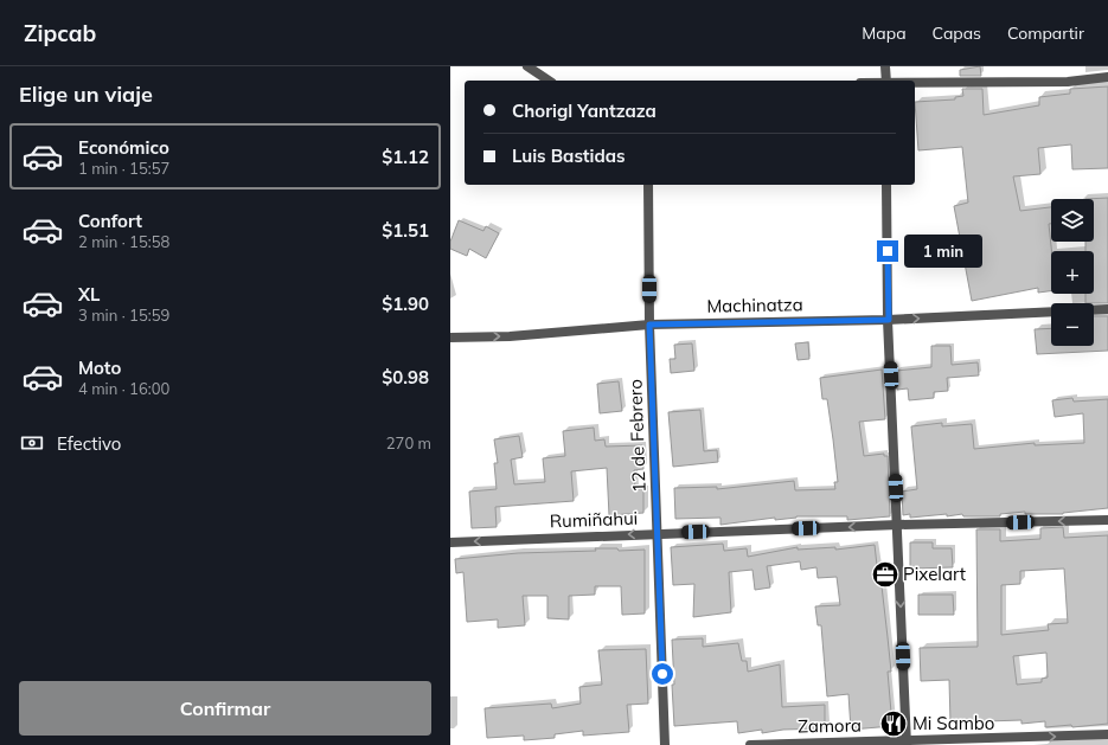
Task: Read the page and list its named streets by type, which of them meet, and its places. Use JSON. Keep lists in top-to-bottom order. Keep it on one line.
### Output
{"streets":{"street":["Machinatza","12 de Febrero","Rumiñahui","Zamora"]},"crossings":[["Machinatza","12 de Febrero"],["12 de Febrero","Rumiñahui"]],"one_way":["Machinatza","Rumiñahui","Zamora"],"places":{"office":["Pixelart"],"restaurant":["Mi Sambo"]},"page":{"header":"Zipcab","nav":["Mapa","Capas","Compartir"],"heading":"Elige un viaje","banner":["Chorigl Yantzaza","Luis Bastidas"],"list":[{"name":"Económico","note":"1 min · 15:57","value":"$1.12"},{"name":"Confort","note":"2 min · 15:58","value":"$1.51"},{"name":"XL","note":"3 min · 15:59","value":"$1.90"},{"name":"Moto","note":"4 min · 16:00","value":"$0.98"}],"map_buttons":["+","−"],"bubble":"1 min","pay":["Efectivo","270 m"],"buttons":"Confirmar"}}
